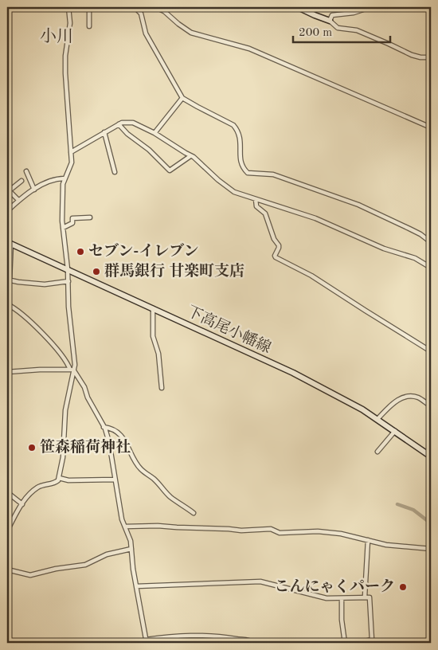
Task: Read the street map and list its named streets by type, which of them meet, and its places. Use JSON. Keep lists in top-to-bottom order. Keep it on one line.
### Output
{"streets":{"main road":["下高尾小幡線"]},"districts":["小川"],"places":["セブン-イレブン","群馬銀行 甘楽町支店","笹森稲荷神社","こんにゃくパーク"],"scale_bar":"200 m"}
